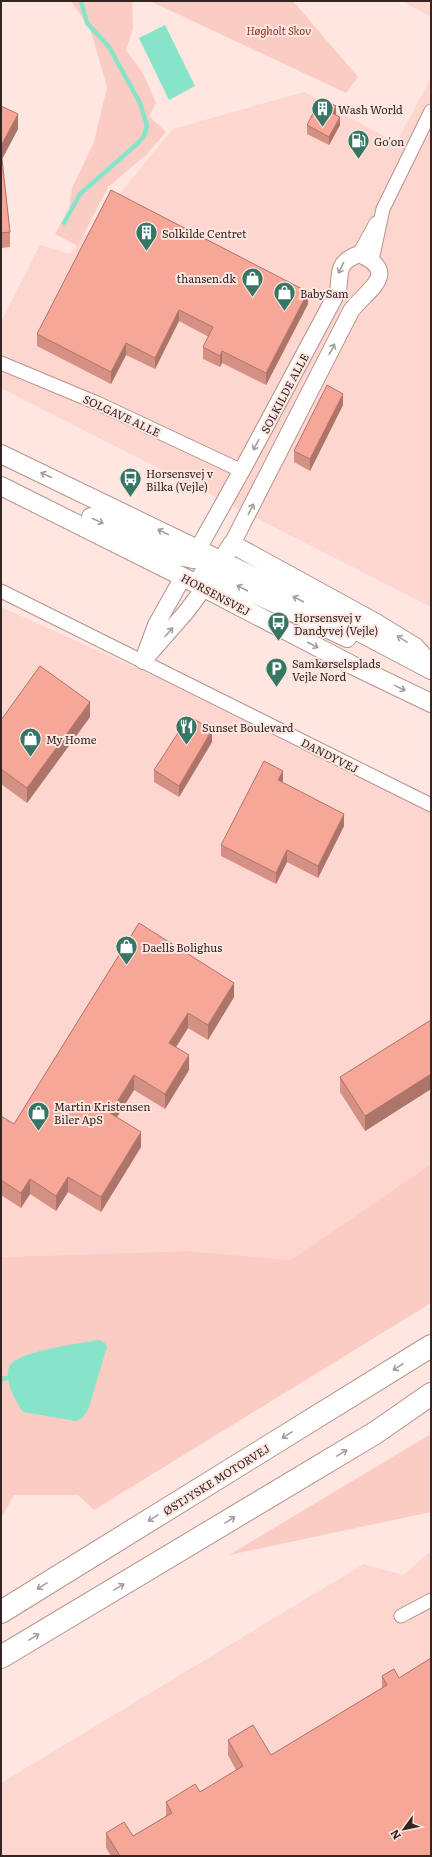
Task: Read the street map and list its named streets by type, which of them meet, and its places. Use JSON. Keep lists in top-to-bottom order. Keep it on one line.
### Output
{"streets":{"highway":["ØSTJYSKE MOTORVEJ"],"main road":["HORSENSVEJ"],"street":["SOLKILDE ALLE","SOLGAVE ALLE","DANDYVEJ"]},"crossings":[["SOLKILDE ALLE","SOLGAVE ALLE"],["SOLKILDE ALLE","HORSENSVEJ"]],"parks":["Høgholt Skov"],"places":{"building":["Wash World","Solkilde Centret"],"fuel station":["Go'on"],"shop":["thansen.dk","BabySam","My Home","Daells Bolighus","Martin Kristensen Biler ApS"],"bus stop":["Horsensvej v Bilka (Vejle)","Horsensvej v Dandyvej (Vejle)"],"parking":["Samkørselsplads Vejle Nord"],"restaurant":["Sunset Boulevard"]},"north":"bottom left"}
